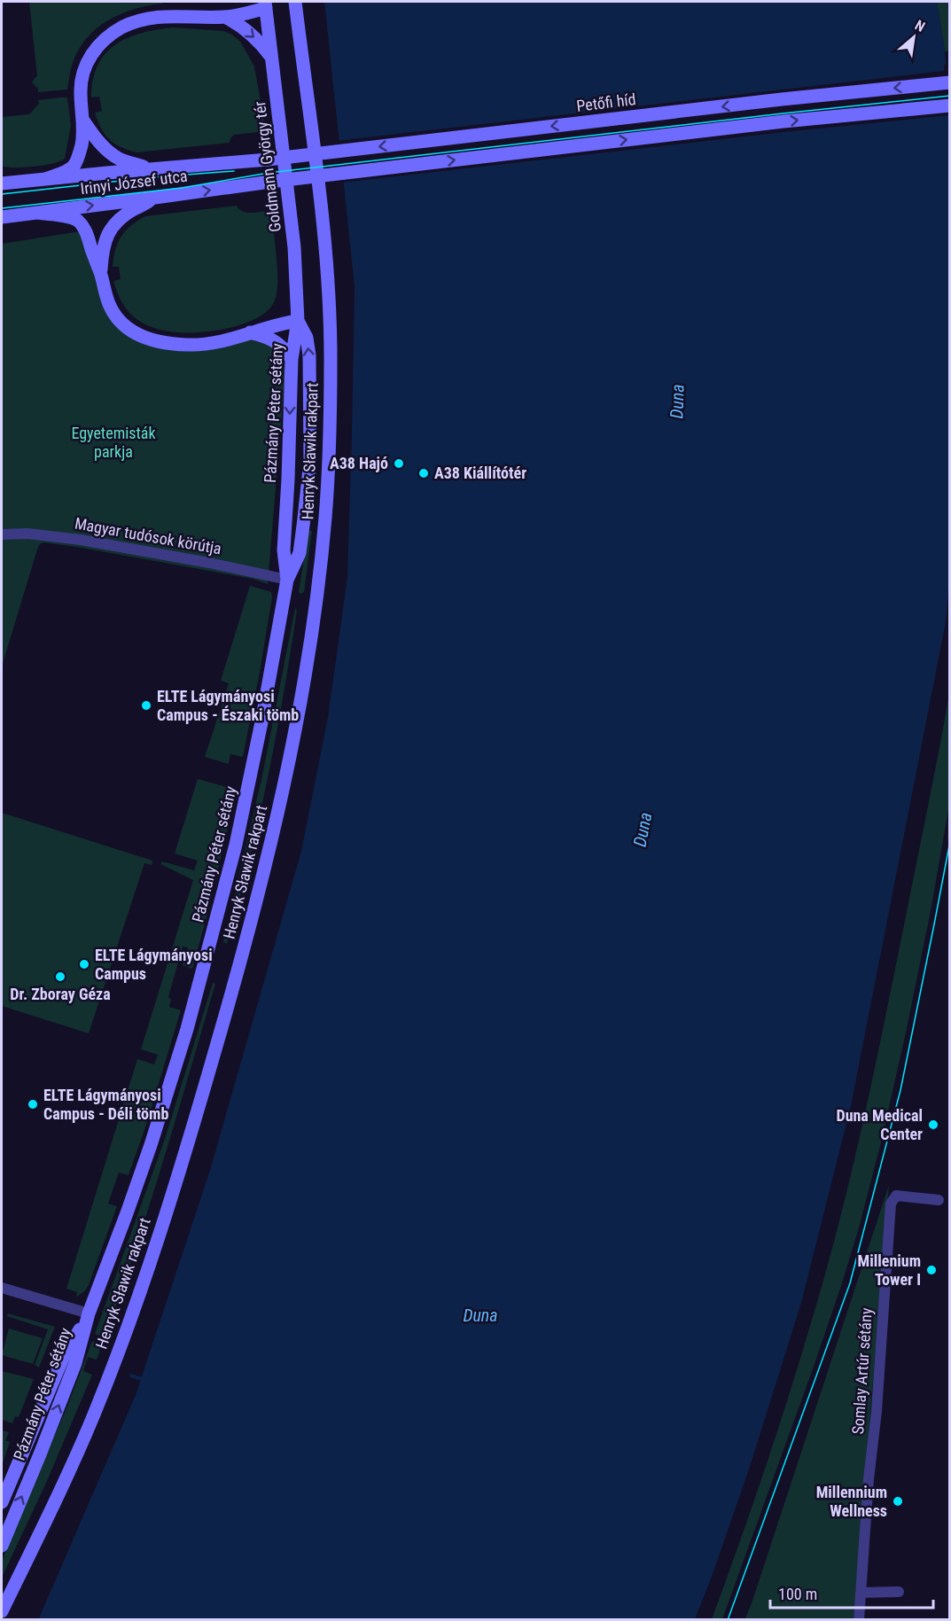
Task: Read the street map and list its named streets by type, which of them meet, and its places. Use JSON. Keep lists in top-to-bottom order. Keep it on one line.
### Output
{"streets":{"main road":["Petőfi híd","Goldmann György tér","Irinyi József utca","Pázmány Péter sétány","Henryk Sławik rakpart"],"street":["Magyar tudósok körútja","Somlay Artúr sétány"]},"crossings":[["Petőfi híd","Irinyi József utca"],["Goldmann György tér","Pázmány Péter sétány"],["Pázmány Péter sétány","Magyar tudósok körútja"]],"one_way":["Petőfi híd","Irinyi József utca"],"water":["Duna"],"parks":["Egyetemisták parkja"],"places":["A38 Hajó","A38 Kiállítótér","ELTE Lágymányosi Campus - Északi tömb","ELTE Lágymányosi Campus","Dr. Zboray Géza","ELTE Lágymányosi Campus - Déli tömb","Duna Medical Center","Millenium Tower I","Millennium Wellness"],"scale_bar":"100 m","north":"top right"}
